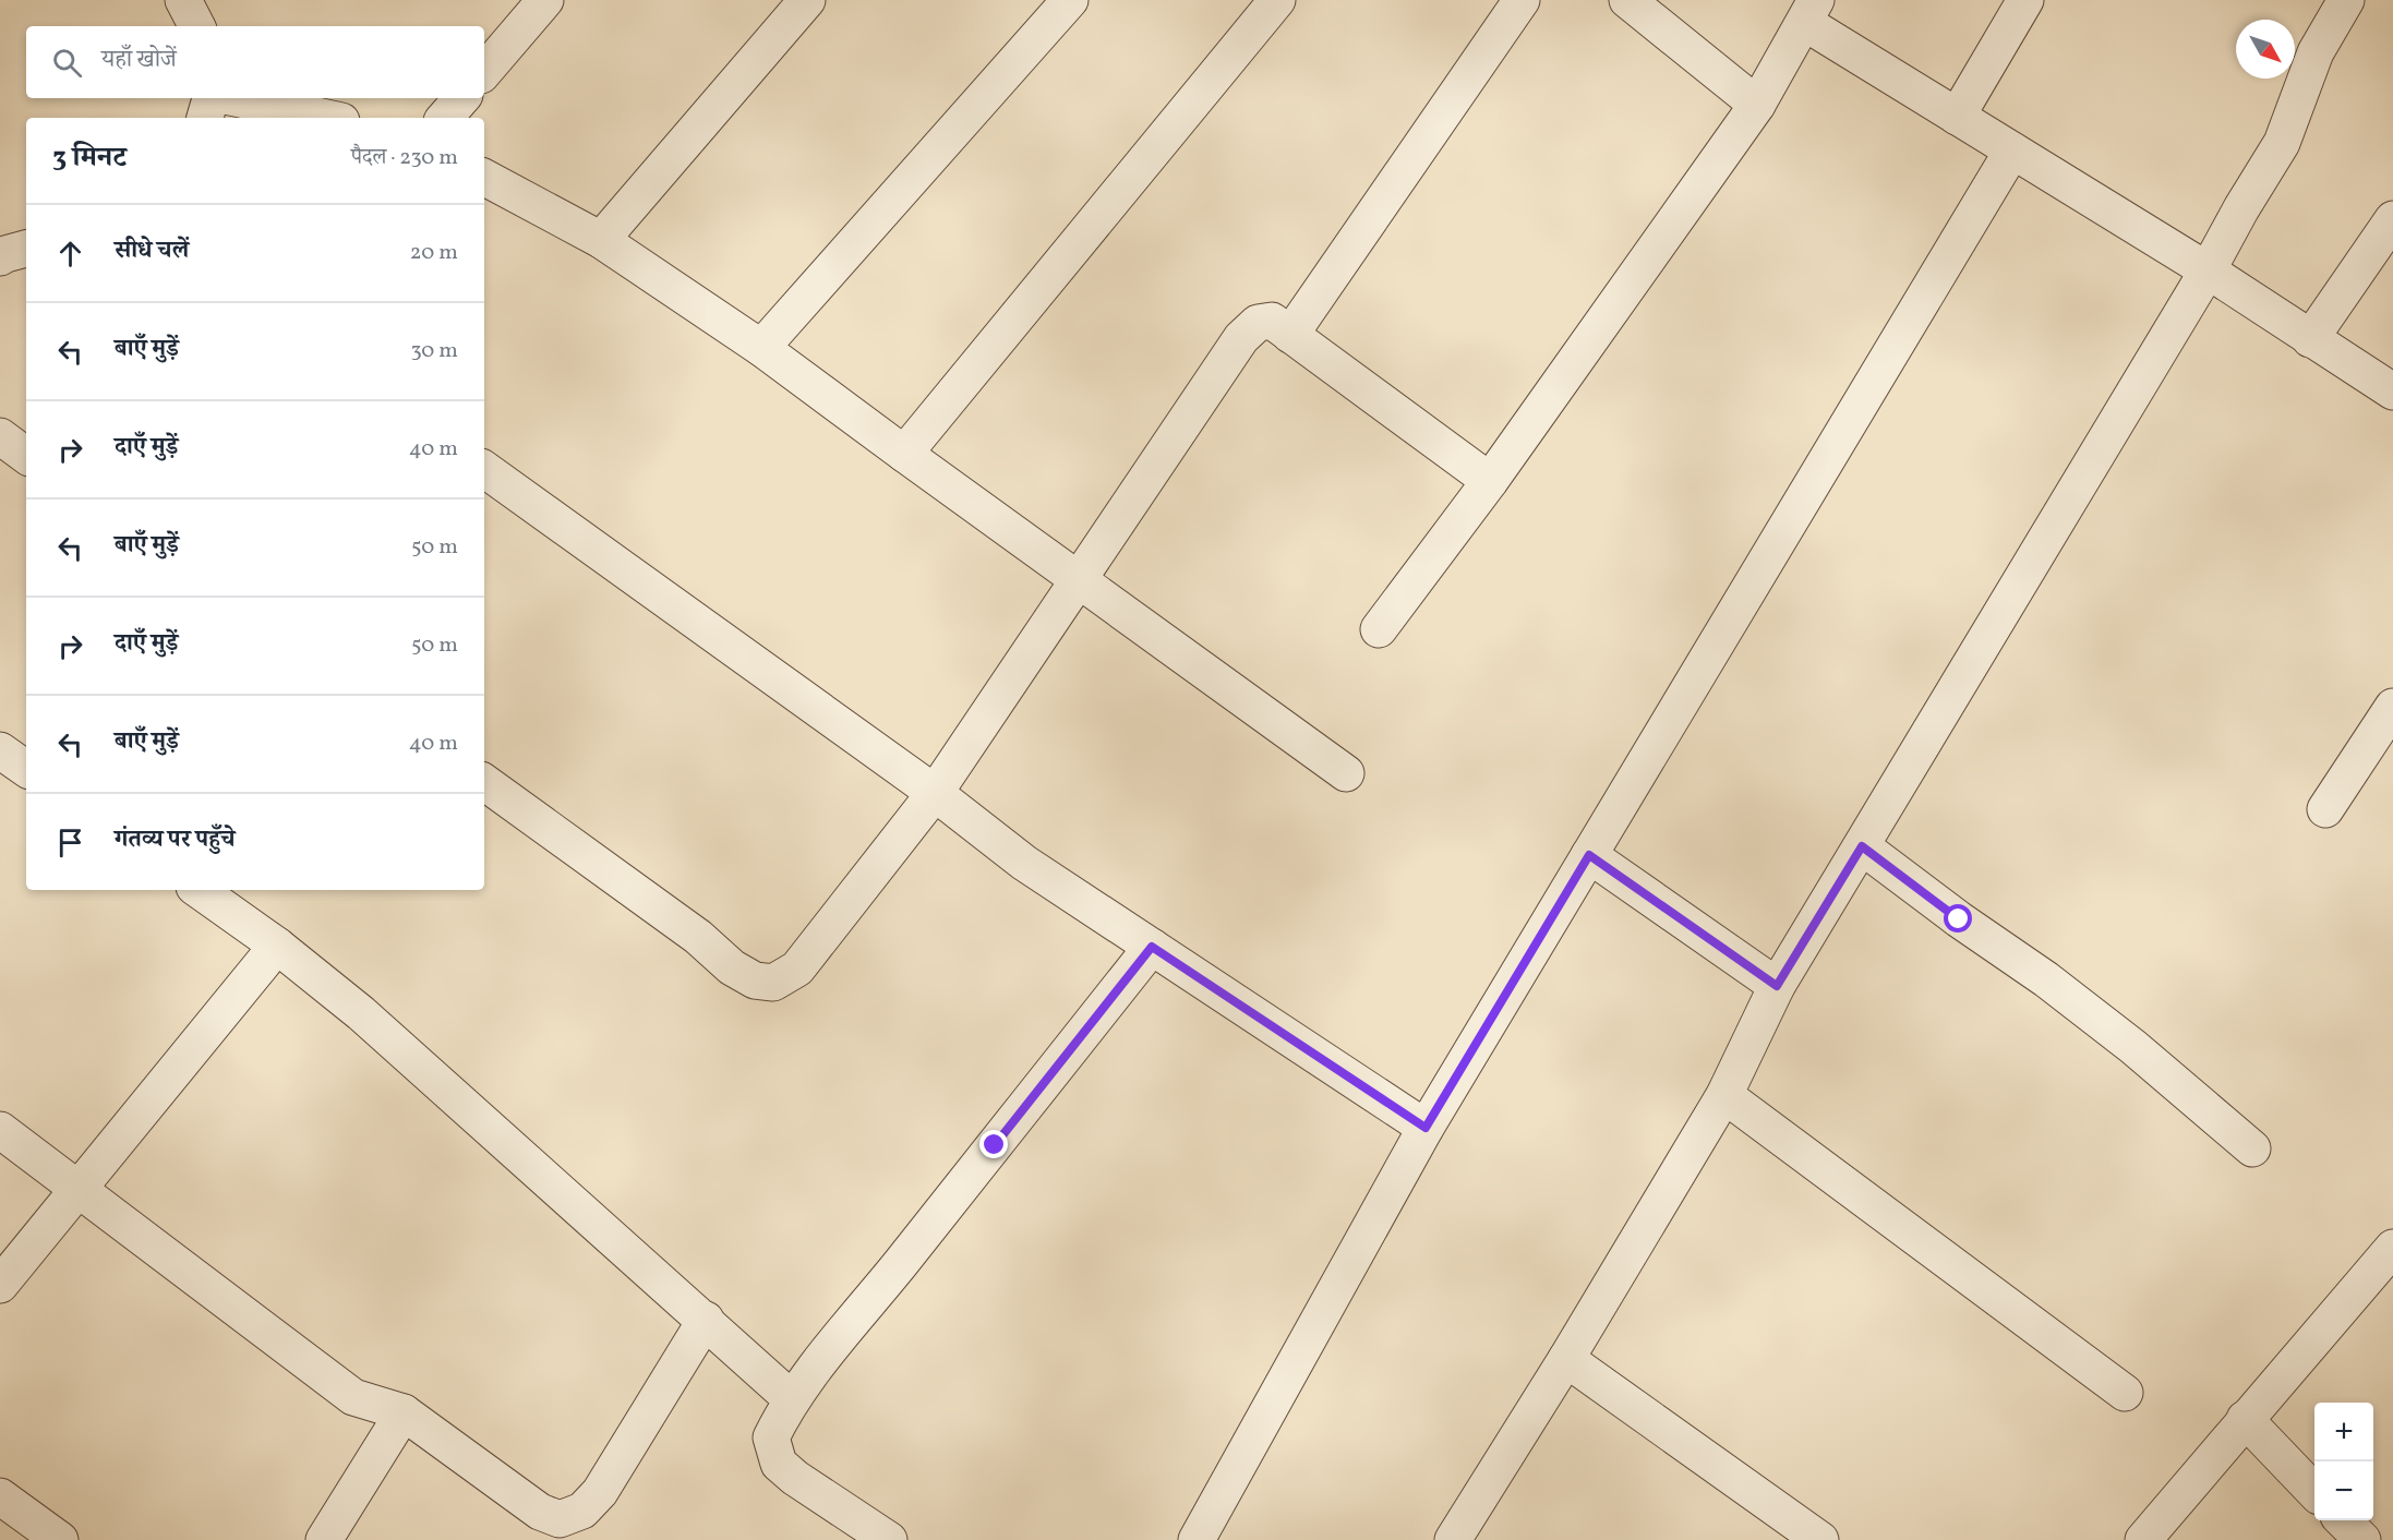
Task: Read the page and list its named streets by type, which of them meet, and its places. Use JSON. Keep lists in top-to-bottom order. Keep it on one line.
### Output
{"north":"bottom right","page":{"search":"यहाँ खोजें","heading":["3 मिनट","पैदल · 230 m"],"list":[["सीधे चलें","20 m"],["बाएँ मुड़ें","30 m"],["दाएँ मुड़ें","40 m"],["बाएँ मुड़ें","50 m"],["दाएँ मुड़ें","50 m"],["बाएँ मुड़ें","40 m"],"गंतव्य पर पहुँचे"],"map_buttons":["+","−"]}}
